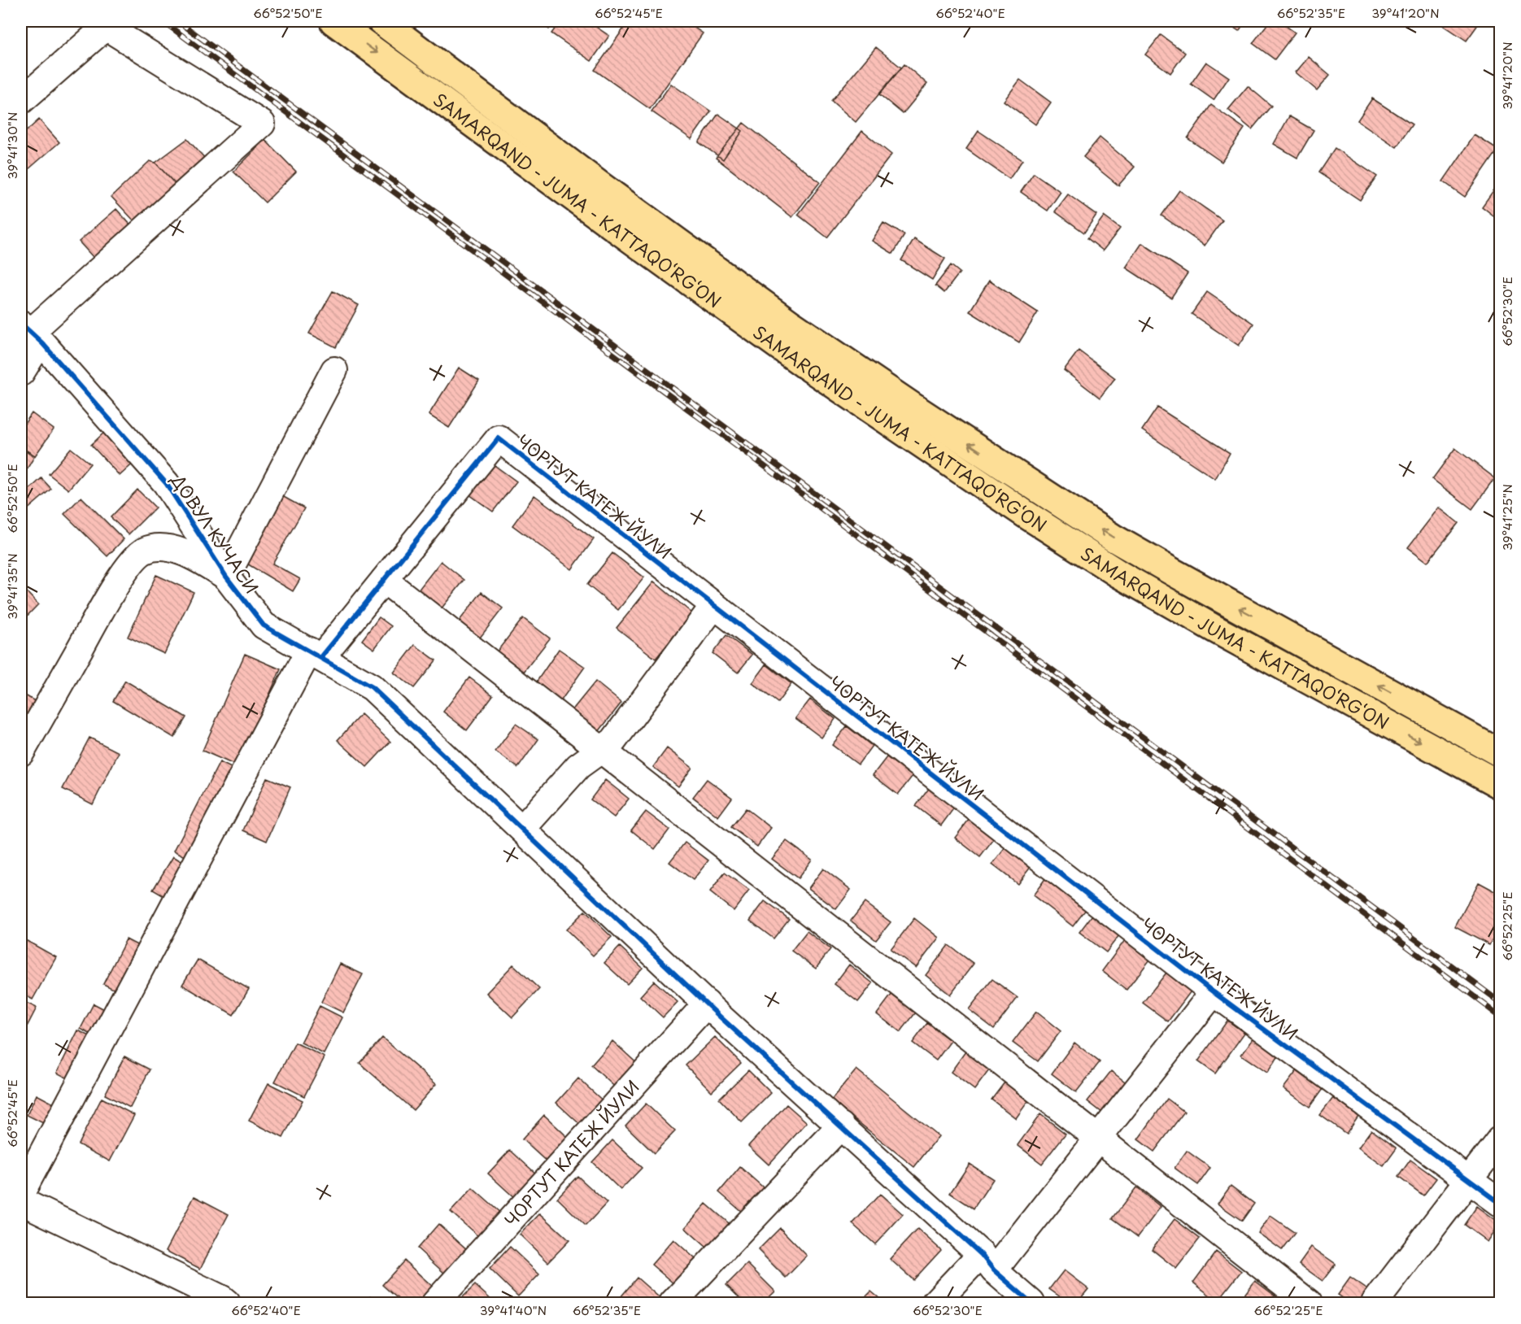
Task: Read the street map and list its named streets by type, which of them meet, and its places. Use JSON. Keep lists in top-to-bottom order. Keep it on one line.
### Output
{"streets":{"main road":["SAMARQAND - JUMA - KATTAQO‘RG‘ON"],"street":["ЧОРТУТ КАТЕЖ ЙУЛИ","ДОВУЛ КУЧАСИ"]},"crossings":[["ЧОРТУТ КАТЕЖ ЙУЛИ","ДОВУЛ КУЧАСИ"]],"coordinates":["66°52'50\"E","66°52'45\"E","66°52'40\"E","66°52'35\"E","39°41'20\"N","39°41'30\"N","66°52'30\"E","39°41'25\"N","39°41'35\"N","66°52'25\"E","39°41'40\"N"]}
